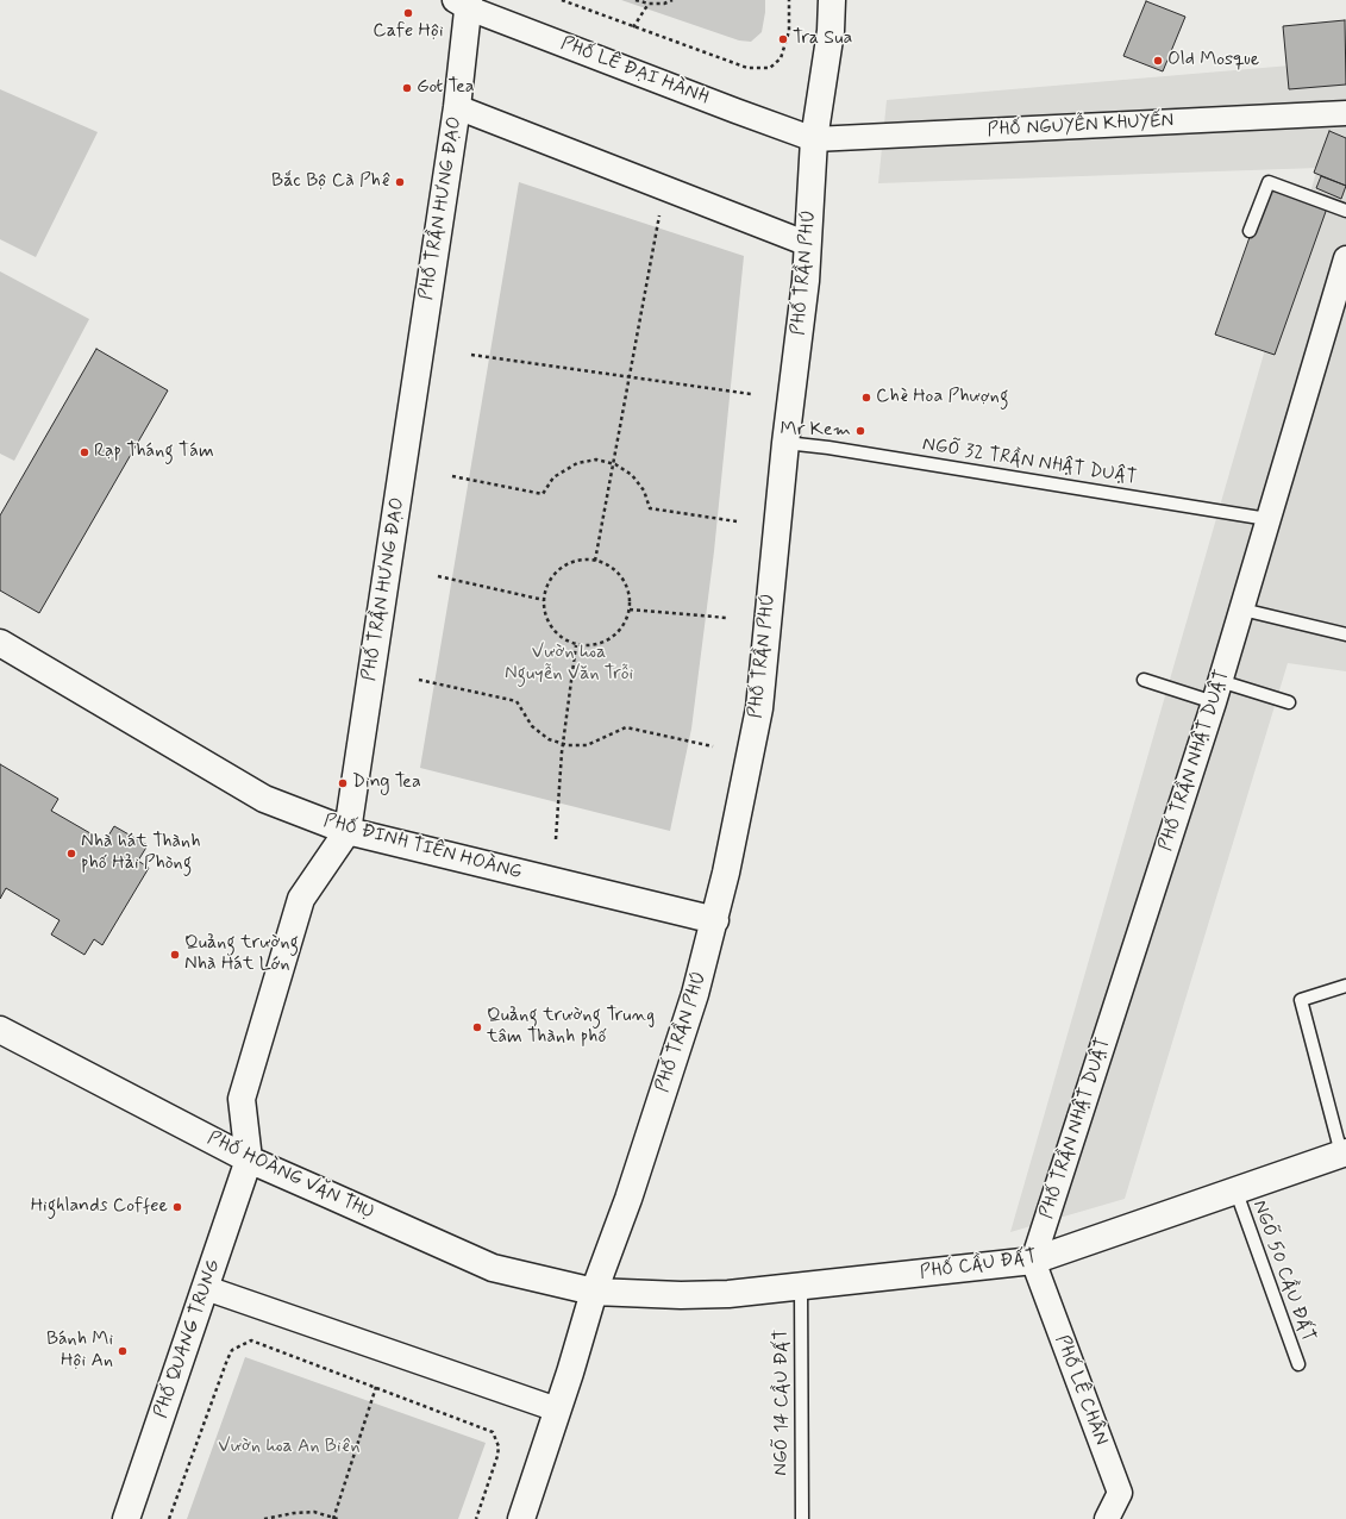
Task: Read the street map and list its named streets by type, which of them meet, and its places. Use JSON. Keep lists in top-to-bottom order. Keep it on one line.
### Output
{"streets":{"main road":["PHỐ TRẦN HƯNG ĐẠO","PHỐ TRẦN PHÚ","PHỐ ĐINH TIÊN HOÀNG","PHỐ HOÀNG VĂN THỤ","PHỐ CẦU ĐẤT","PHỐ QUANG TRUNG"],"street":["PHỐ LÊ ĐẠI HÀNH","PHỐ NGUYỄN KHUYẾN","PHỐ TRẦN NHẬT DUẬT","PHỐ LÊ CHÂN"],"lane":["NGÕ 32 TRẦN NHẬT DUẬT","NGÕ 50 CẦU ĐẤT","NGÕ 14 CẦU ĐẤT"]},"crossings":[["PHỐ LÊ ĐẠI HÀNH","PHỐ NGUYỄN KHUYẾN"],["PHỐ LÊ ĐẠI HÀNH","PHỐ TRẦN HƯNG ĐẠO"],["PHỐ LÊ ĐẠI HÀNH","PHỐ TRẦN PHÚ"],["PHỐ NGUYỄN KHUYẾN","PHỐ TRẦN PHÚ"],["PHỐ TRẦN HƯNG ĐẠO","PHỐ ĐINH TIÊN HOÀNG"],["PHỐ TRẦN HƯNG ĐẠO","PHỐ HOÀNG VĂN THỤ"],["PHỐ TRẦN HƯNG ĐẠO","PHỐ QUANG TRUNG"],["PHỐ TRẦN PHÚ","NGÕ 32 TRẦN NHẬT DUẬT"],["PHỐ TRẦN PHÚ","PHỐ ĐINH TIÊN HOÀNG"],["PHỐ TRẦN PHÚ","PHỐ HOÀNG VĂN THỤ"],["PHỐ TRẦN PHÚ","PHỐ CẦU ĐẤT"],["NGÕ 32 TRẦN NHẬT DUẬT","PHỐ TRẦN NHẬT DUẬT"],["PHỐ TRẦN NHẬT DUẬT","PHỐ CẦU ĐẤT"],["PHỐ TRẦN NHẬT DUẬT","PHỐ LÊ CHÂN"],["PHỐ HOÀNG VĂN THỤ","PHỐ CẦU ĐẤT"],["PHỐ HOÀNG VĂN THỤ","PHỐ QUANG TRUNG"],["PHỐ CẦU ĐẤT","NGÕ 50 CẦU ĐẤT"],["PHỐ CẦU ĐẤT","PHỐ LÊ CHÂN"],["PHỐ CẦU ĐẤT","NGÕ 14 CẦU ĐẤT"]],"parks":["Vườn hoa Nguyễn Văn Trỗi","Vườn hoa An Biên"],"places":["Cafe Hội","Tra Sua","Old Mosque","Got Tea","Bắc Bộ Cà Phê","Chè Hoa Phượng","Mr Kem","Rạp Tháng Tám","Ding Tea","Nhà hát Thành phố Hải Phòng","Quảng trường Nhà Hát Lớn","Quảng trường Trung tâm Thành phố","Highlands Coffee","Bánh Mi Hội An"]}
